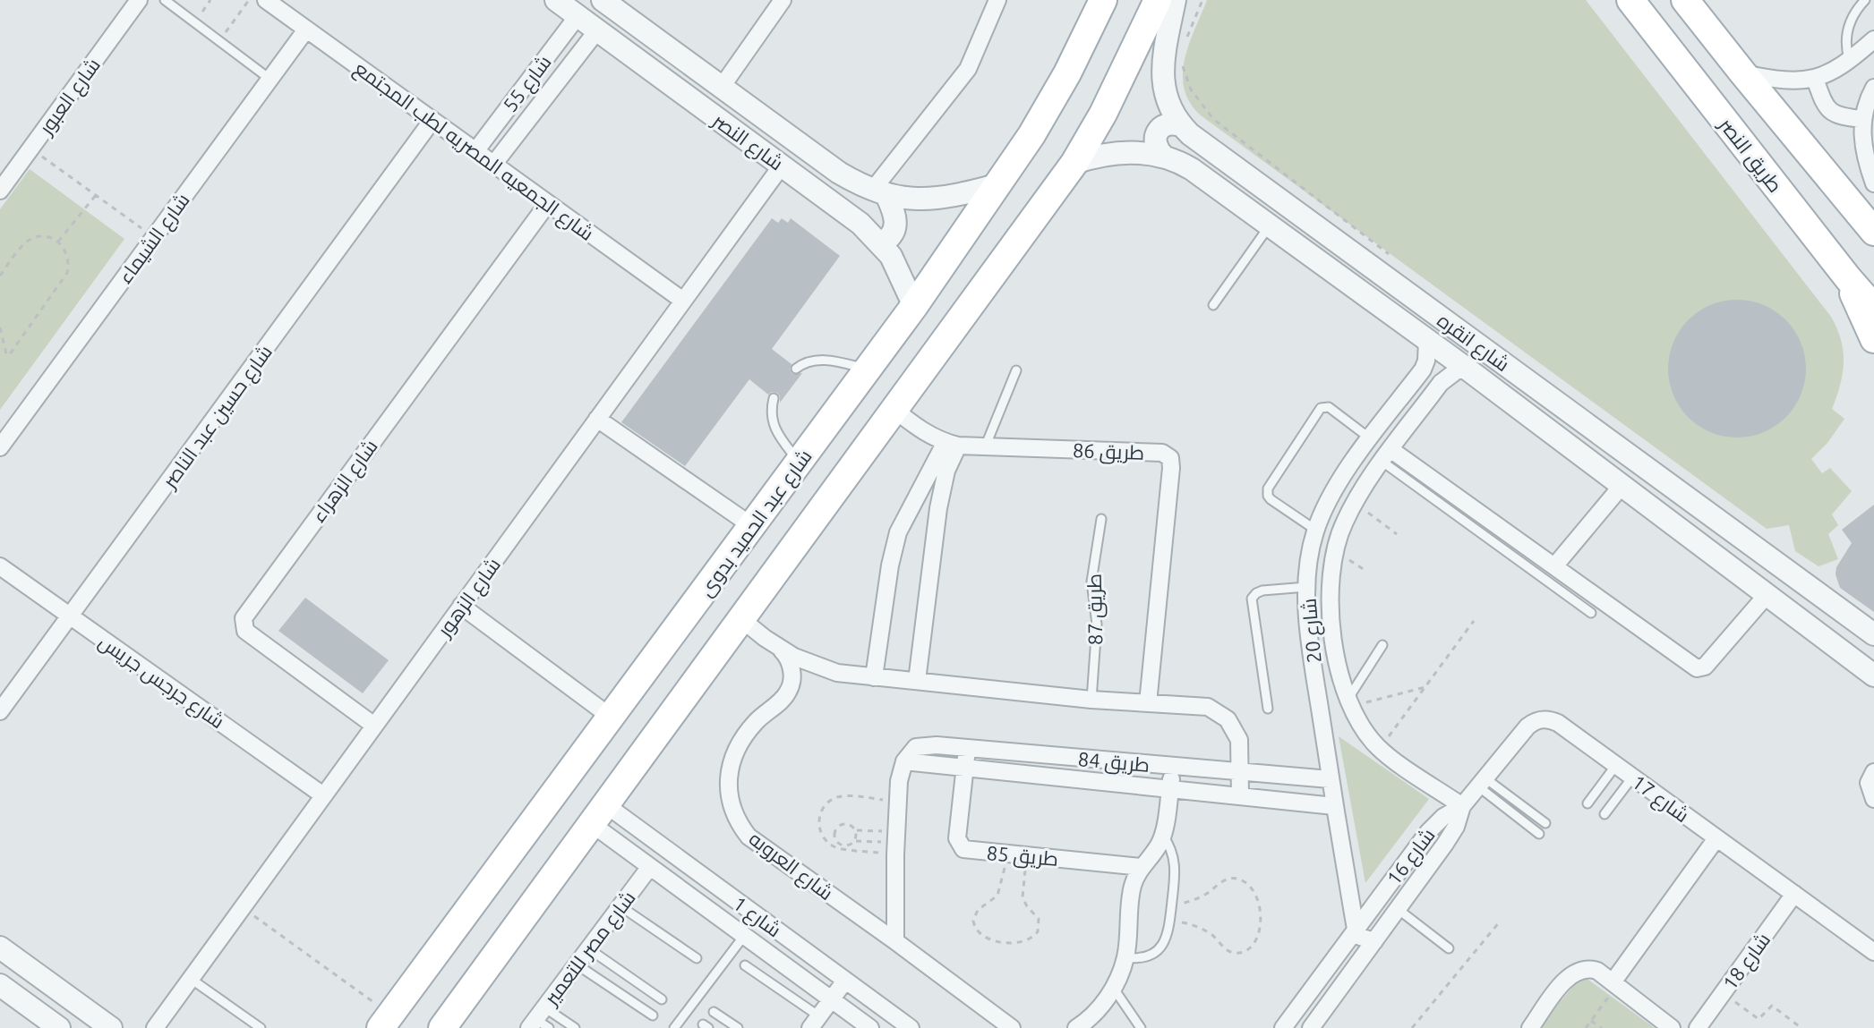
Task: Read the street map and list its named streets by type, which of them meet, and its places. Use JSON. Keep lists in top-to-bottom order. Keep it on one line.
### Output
{"streets":{"main road":["طريق النصر","شارع عبد الحميد بدوى"],"street":["شارع 55","شارع العبور","شارع النصر","شارع الجمعيه المصريه لطب المجتمع","شارع الشيماء","شارع انقره","شارع حسين عبد الناصر","طريق 86","شارع الزهراء","شارع الزهور","شارع 20","شارع جرجس جريس","طريق 84","شارع 17","طريق 85","شارع 16","شارع العروبه","شارع 1","شارع مصر للتعمير","شارع 18"],"lane":["طريق 87"]},"crossings":[["شارع 55","شارع النصر"],["شارع 55","شارع الجمعيه المصريه لطب المجتمع"],["شارع النصر","شارع عبد الحميد بدوى"],["شارع النصر","شارع الزهور"],["شارع الجمعيه المصريه لطب المجتمع","شارع الشيماء"],["شارع الجمعيه المصريه لطب المجتمع","شارع حسين عبد الناصر"],["شارع الجمعيه المصريه لطب المجتمع","شارع الزهراء"],["شارع الجمعيه المصريه لطب المجتمع","شارع الزهور"],["شارع انقره","شارع 20"],["شارع حسين عبد الناصر","شارع جرجس جريس"],["شارع الزهراء","شارع الزهور"],["شارع الزهور","شارع جرجس جريس"],["شارع 20","طريق 84"],["شارع 20","شارع 17"],["شارع 20","شارع 16"],["طريق 84","طريق 85"],["شارع 17","شارع 16"],["شارع 17","شارع 18"],["شارع 1","شارع مصر للتعمير"]]}
